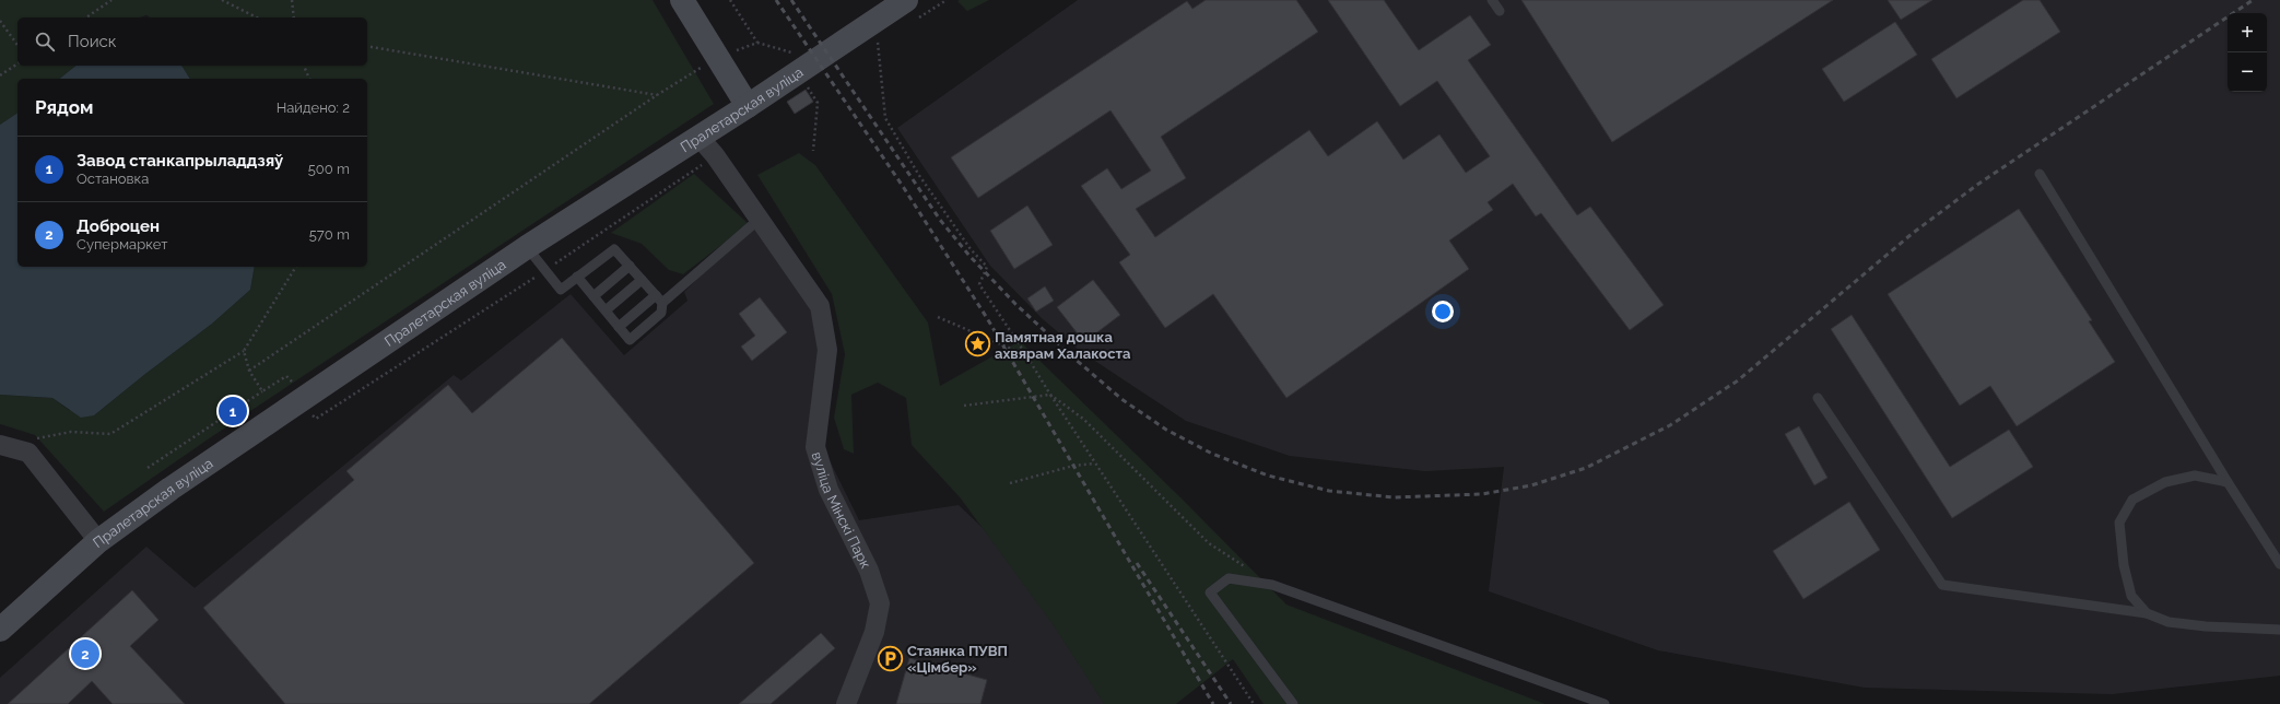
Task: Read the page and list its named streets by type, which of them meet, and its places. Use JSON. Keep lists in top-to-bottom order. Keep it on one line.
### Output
{"streets":{"main road":["Пралетарская вуліца"],"street":["вуліца Мінскі Парк"]},"crossings":[["Пралетарская вуліца","вуліца Мінскі Парк"]],"places":{"place":["Памятная дошка ахвярам Халакоста"],"parking":["Стаянка ПУВП «Цімбер»"]},"page":{"map_buttons":["+","−"],"search":"Поиск","heading":["Рядом","Найдено: 2"],"list":[{"mark":"1","name":"Завод станкапрыладдзяў","note":"Остановка","value":"500 m"},{"mark":"2","name":"Доброцен","note":"Супермаркет","value":"570 m"}],"pins":["1","2"]}}
